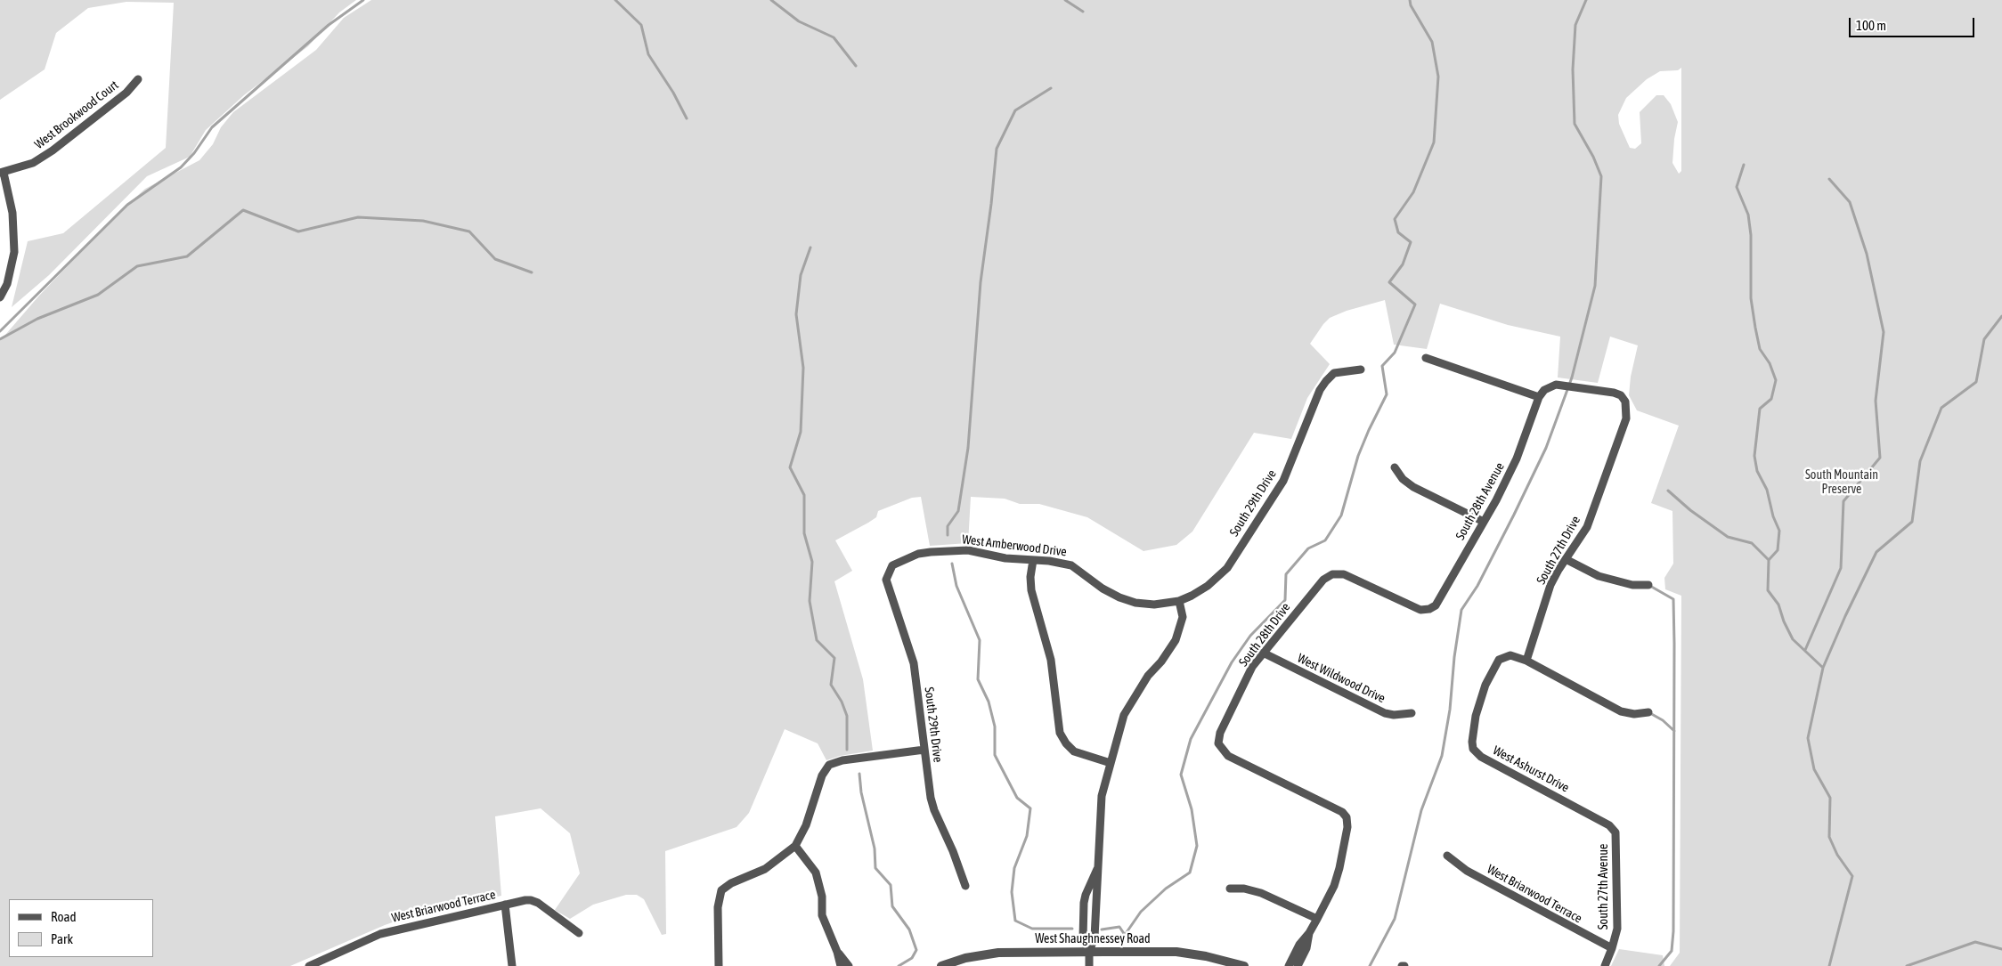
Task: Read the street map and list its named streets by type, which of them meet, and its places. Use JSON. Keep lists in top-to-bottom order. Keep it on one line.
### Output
{"streets":{"street":["West Brookwood Court","South 28th Avenue","South 29th Drive","West Amberwood Drive","South 27th Drive","South 28th Drive","West Wildwood Drive","West Ashurst Drive","South 27th Avenue","West Briarwood Terrace","West Shaughnessey Road"]},"crossings":[["South 28th Avenue","South 27th Drive"],["South 28th Avenue","South 28th Drive"],["South 29th Drive","West Amberwood Drive"],["South 27th Drive","West Ashurst Drive"],["South 28th Drive","West Wildwood Drive"],["West Ashurst Drive","South 27th Avenue"],["South 27th Avenue","West Briarwood Terrace"]],"parks":["South Mountain Preserve"],"legend":["Road","Park"],"scale_bar":"100 m"}
